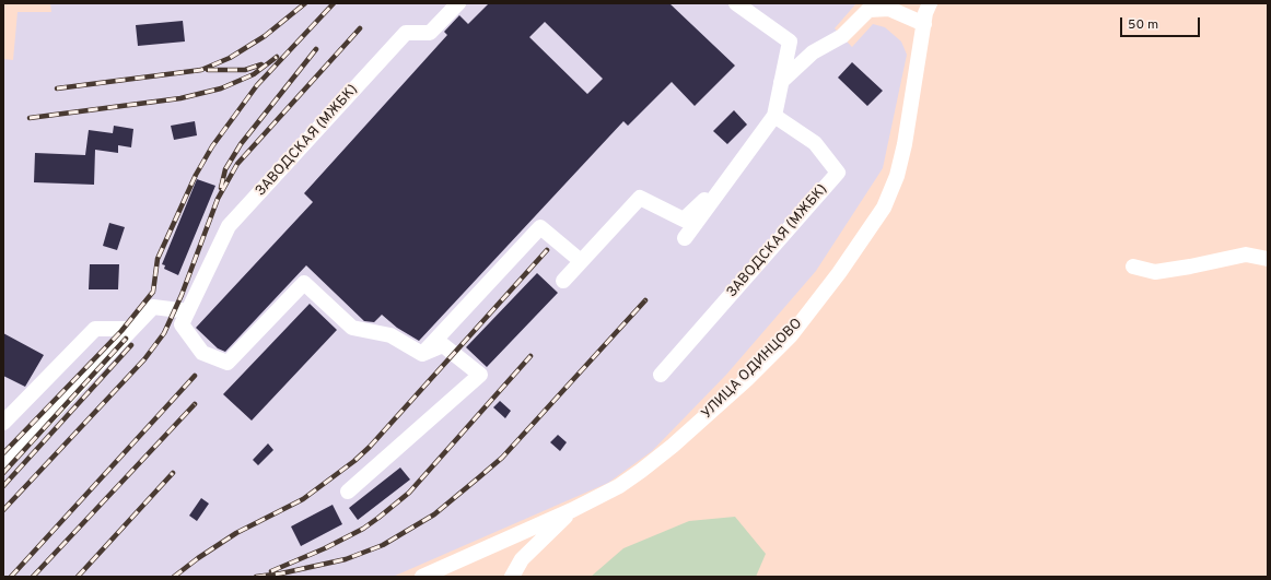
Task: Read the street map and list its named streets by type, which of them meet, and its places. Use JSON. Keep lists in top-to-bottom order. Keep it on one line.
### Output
{"streets":{"street":["ЗАВОДСКАЯ (МЖБК)","УЛИЦА ОДИНЦОВО"]},"scale_bar":"50 m"}
